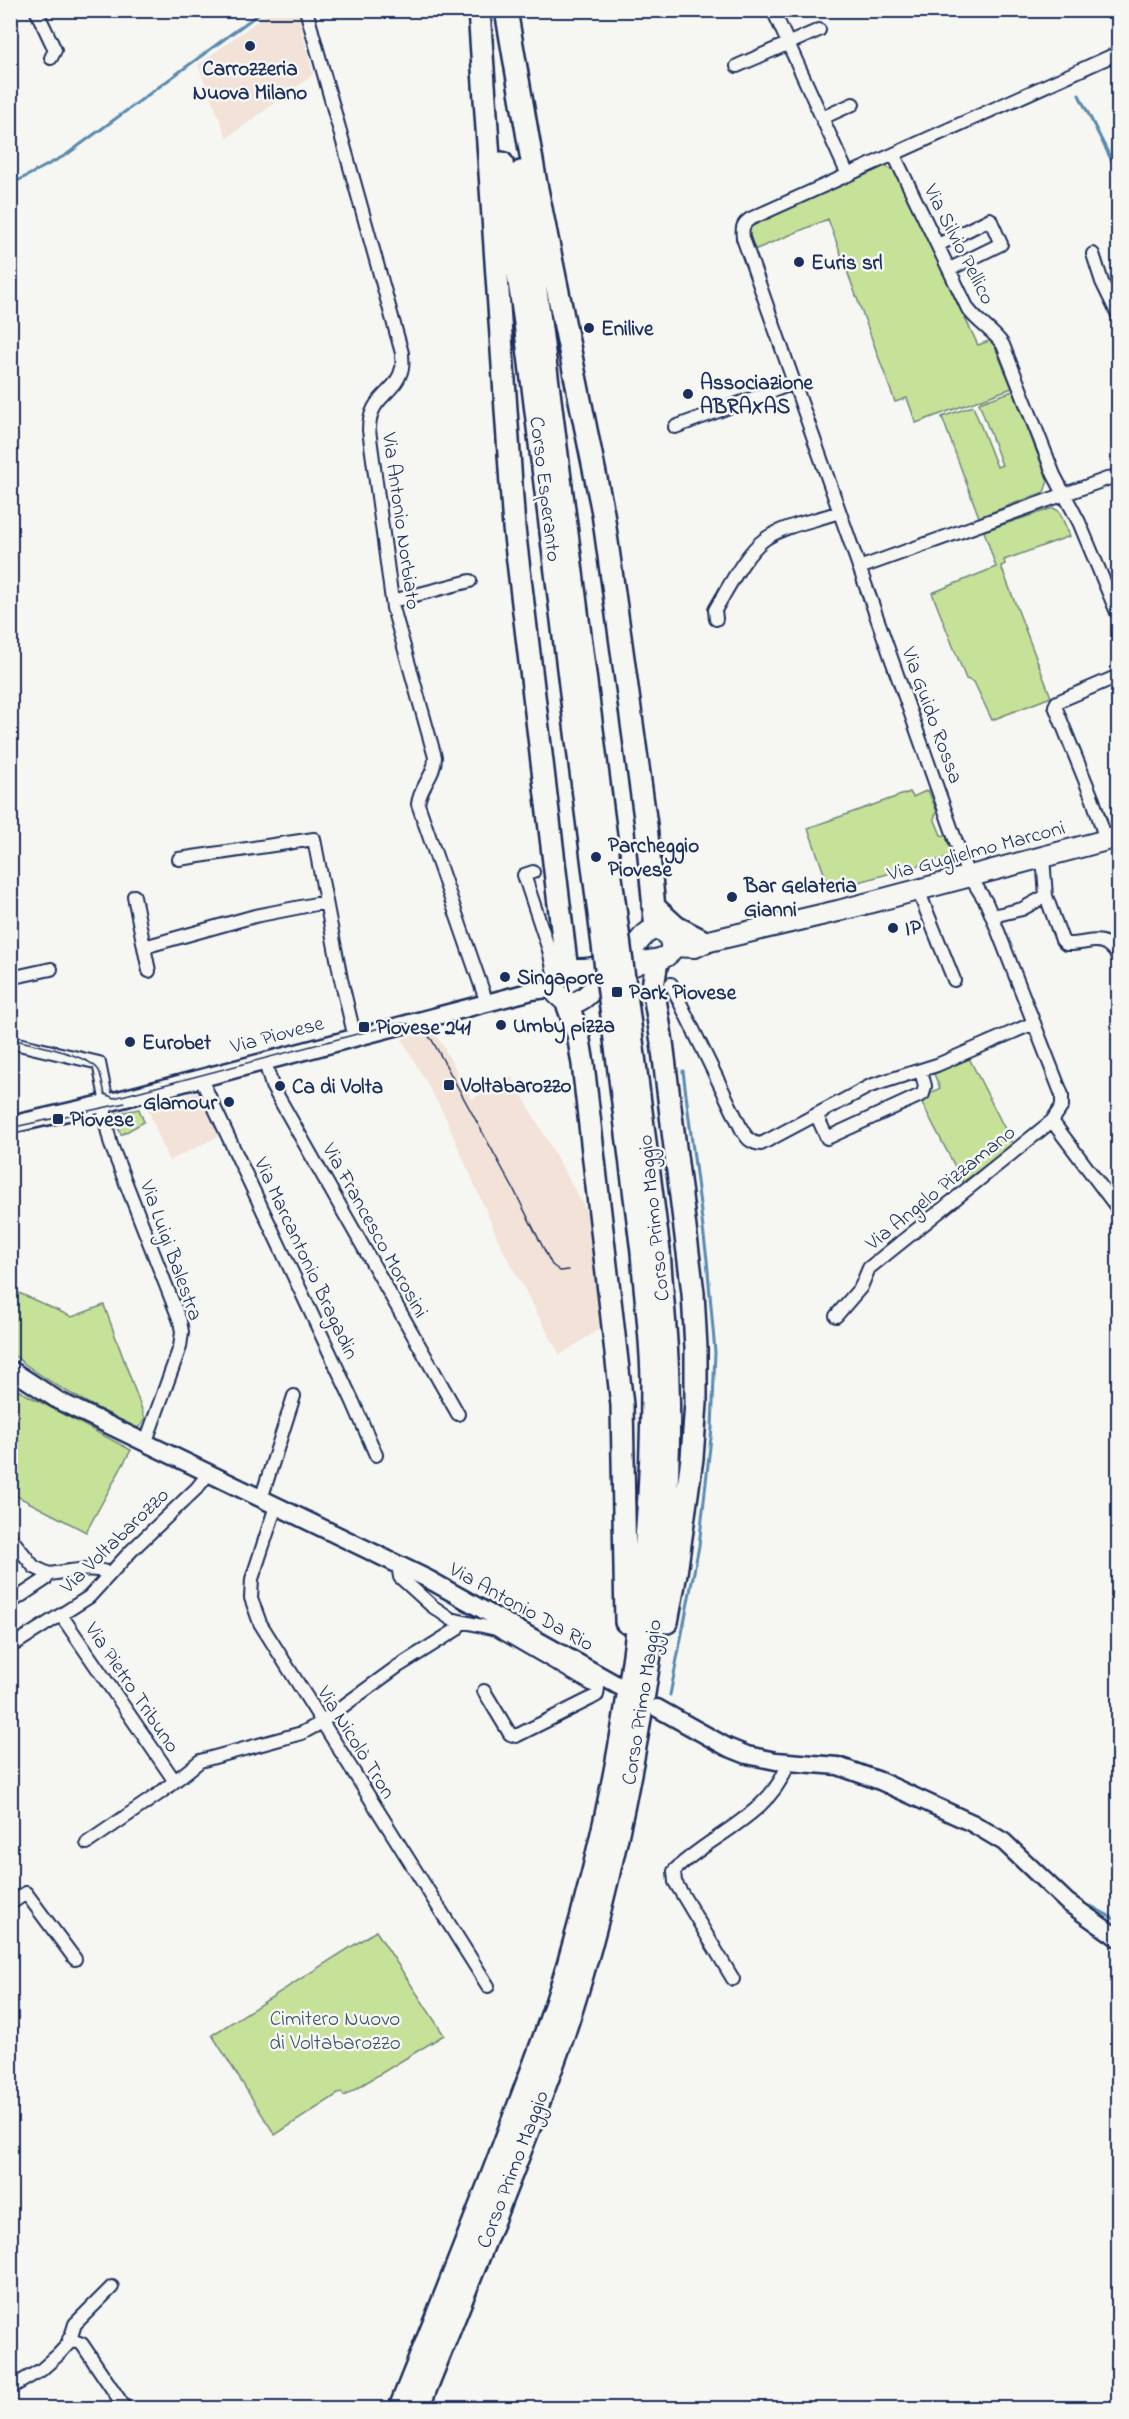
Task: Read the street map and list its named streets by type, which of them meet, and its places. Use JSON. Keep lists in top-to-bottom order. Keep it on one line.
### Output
{"streets":{"highway":["Corso Esperanto","Corso Primo Maggio"],"main road":["Via Guglielmo Marconi","Via Piovese"],"street":["Via Silvio Pellico","Via Antonio Norbiato","Via Guido Rossa","Via Angelo Pizzamano","Via Francesco Morosini","Via Luigi Balestra","Via Marcantonio Bragadin","Via Voltabarozzo","Via Antonio Da Rio","Via Pietro Tribuno","Via Nicolò Tron"]},"crossings":[["Corso Esperanto","Corso Primo Maggio"],["Via Antonio Norbiato","Via Piovese"],["Via Guido Rossa","Via Guglielmo Marconi"],["Via Guglielmo Marconi","Via Piovese"],["Via Piovese","Via Francesco Morosini"],["Via Piovese","Via Luigi Balestra"],["Via Piovese","Via Marcantonio Bragadin"],["Via Luigi Balestra","Via Antonio Da Rio"],["Via Voltabarozzo","Via Antonio Da Rio"],["Via Voltabarozzo","Via Pietro Tribuno"],["Via Antonio Da Rio","Via Pietro Tribuno"],["Via Antonio Da Rio","Via Nicolò Tron"],["Via Pietro Tribuno","Via Nicolò Tron"]],"parks":["Cimitero Nuovo di Voltabarozzo"],"places":{"other":["Carrozzeria Nuova Milano","Euris srl","Enilive","Associazione ABRAXAS","Parcheggio Piovese","Bar Gelateria Gianni","IP","Singapore","Umby pizza","Eurobet","Ca di Volta","Glamour"],"transit":["Park Piovese","Piovese 241","Voltabarozzo","Piovese"]}}
